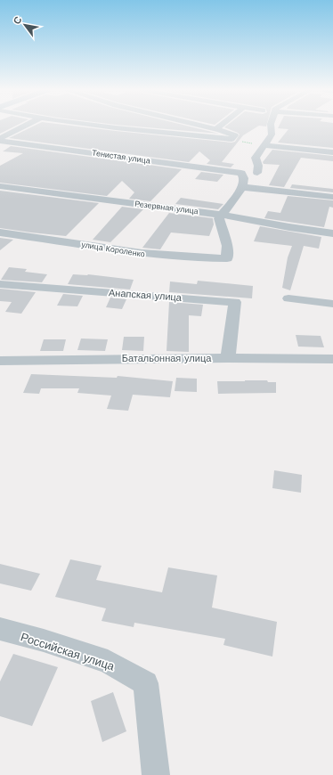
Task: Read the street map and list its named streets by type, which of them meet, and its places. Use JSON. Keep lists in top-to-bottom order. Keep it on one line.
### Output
{"streets":{"street":["Тенистая улица","Резервная улица","улица Короленко","Анапская улица","Батальонная улица","Российская улица"]},"crossings":[["Резервная улица","улица Короленко"],["Анапская улица","Батальонная улица"]],"north":"top left"}
